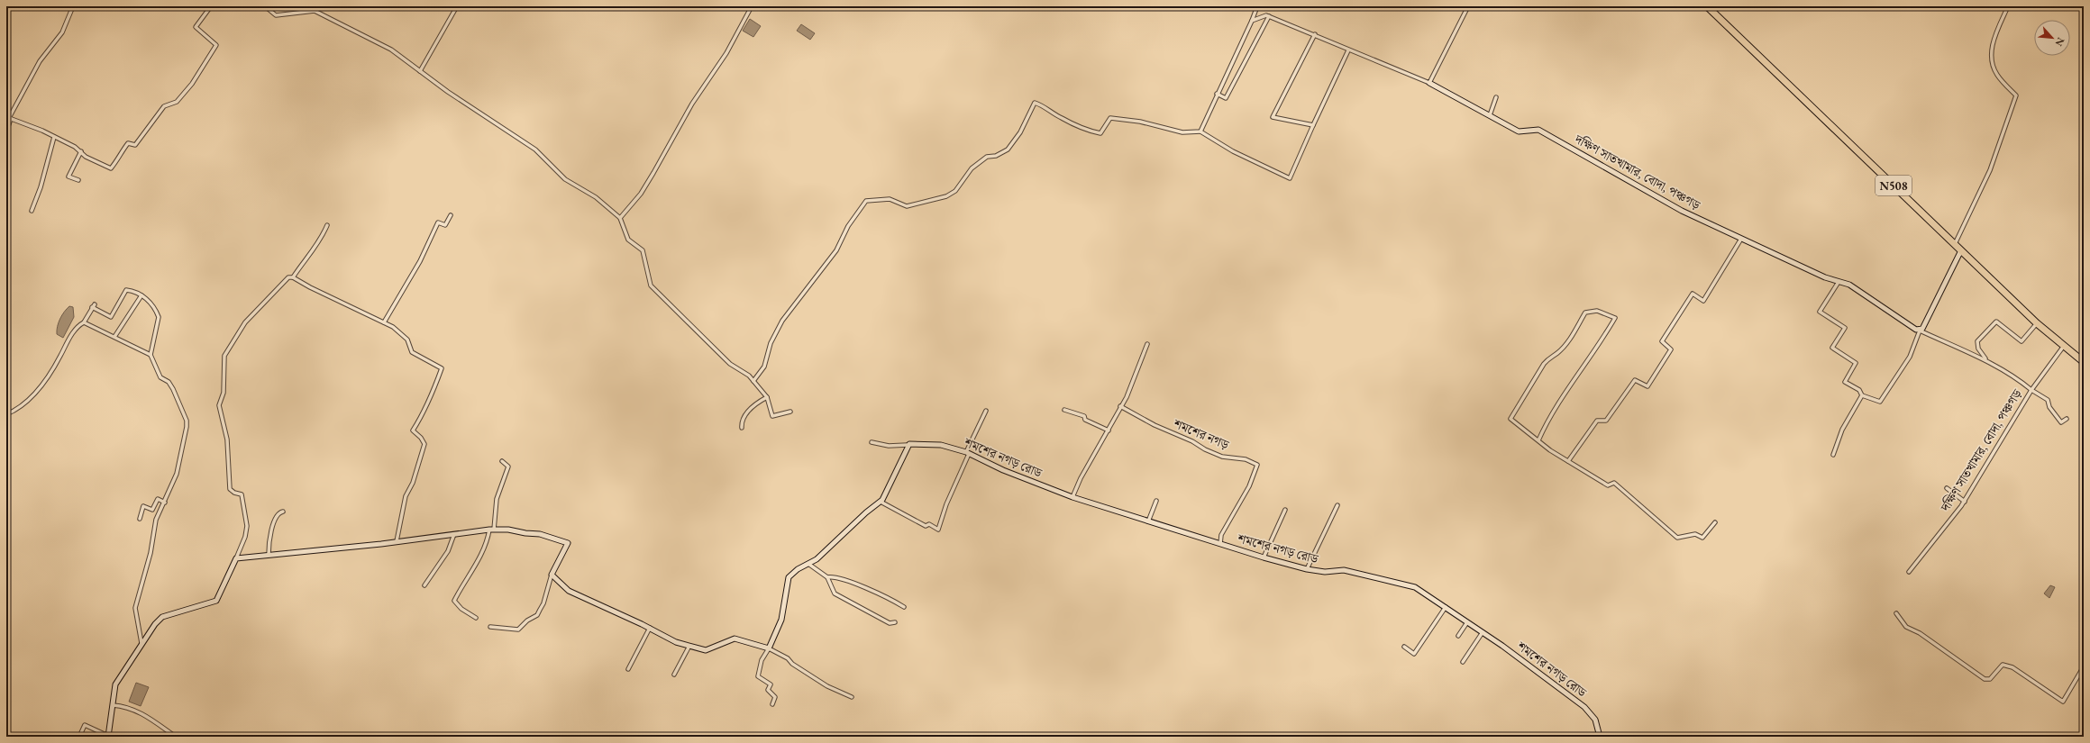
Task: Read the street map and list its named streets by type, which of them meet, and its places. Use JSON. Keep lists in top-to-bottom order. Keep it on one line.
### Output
{"streets":{"highway":["N508"],"street":["দক্ষিণ সাতখামার, বোদা, পঞ্চগড়","শমশের নগড়","শমশের নগড় রোড"]},"crossings":[["দক্ষিণ সাতখামার, বোদা, পঞ্চগড়","N508"],["শমশের নগড়","শমশের নগড় রোড"]],"north":"bottom right"}
